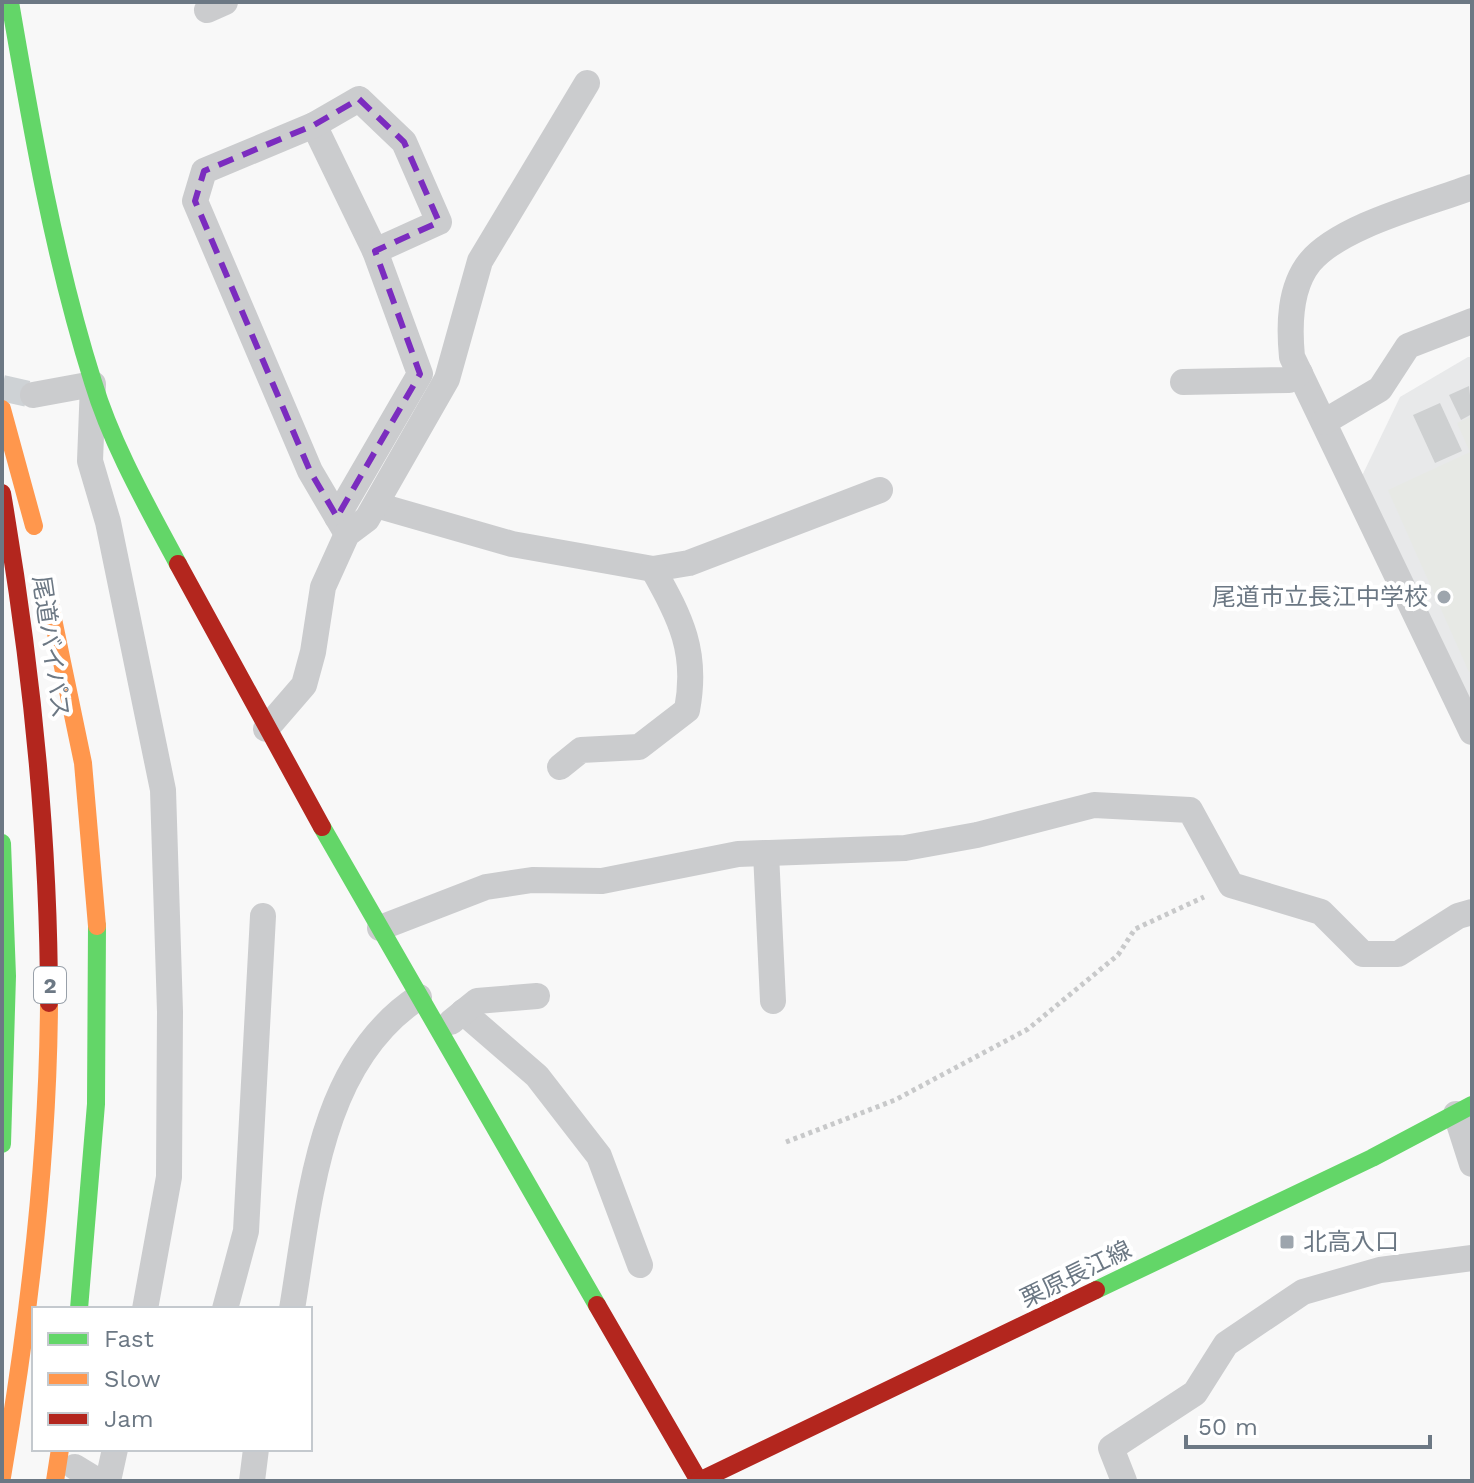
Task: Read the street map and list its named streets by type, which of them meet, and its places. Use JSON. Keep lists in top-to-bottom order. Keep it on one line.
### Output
{"streets":{"main road":["尾道バイパス","2","栗原長江線"]},"places":{"other":["尾道市立長江中学校"],"transit":["北高入口"]},"legend":["Fast","Slow","Jam"],"scale_bar":"50 m"}
